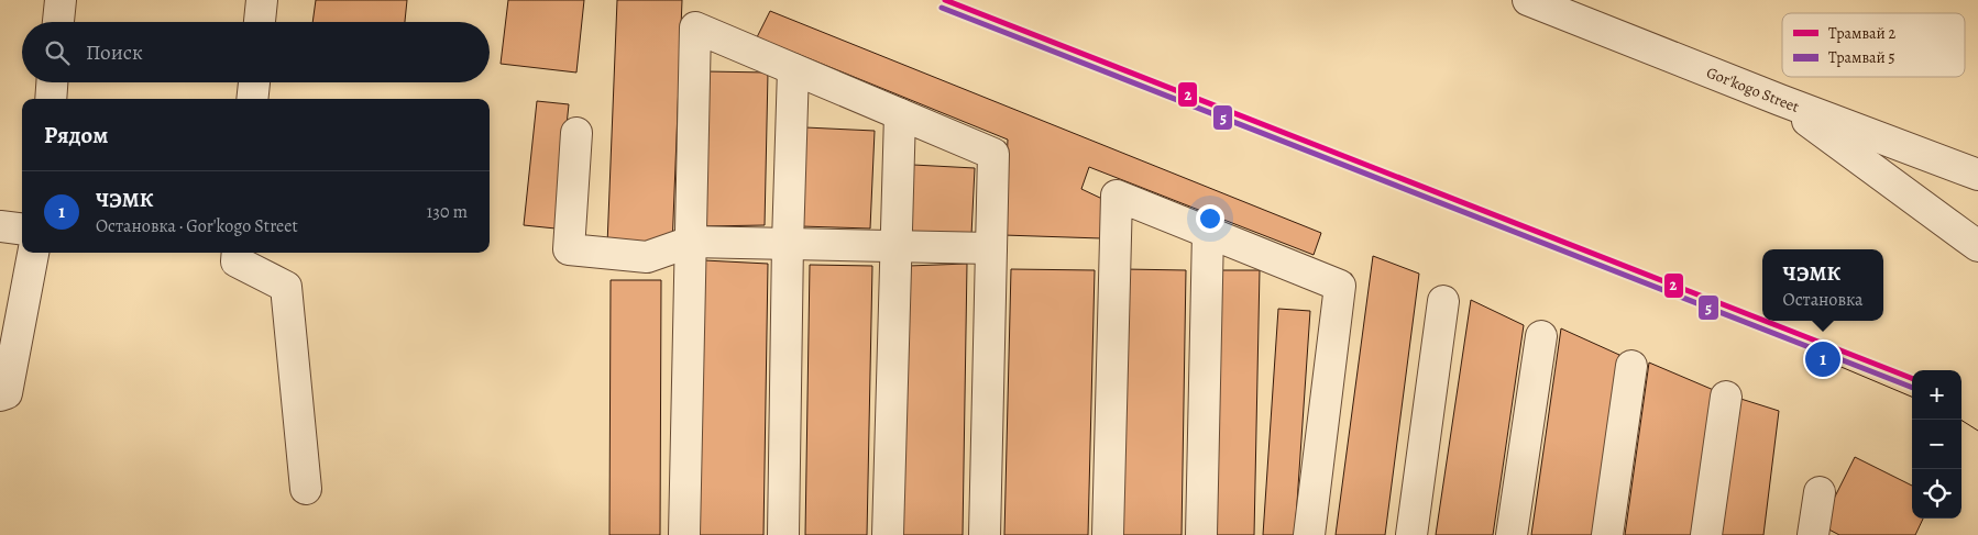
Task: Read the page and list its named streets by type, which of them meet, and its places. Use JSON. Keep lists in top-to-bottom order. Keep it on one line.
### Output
{"streets":{"street":["Gor'kogo Street"]},"lines":["tram line 2","tram line 5"],"legend":["Трамвай 2","Трамвай 5"],"page":{"search":"Поиск","heading":"Рядом","list":[{"mark":"1","name":"ЧЭМК","note":"Остановка · Gor'kogo Street","value":"130 m"}],"popup":["ЧЭМК","Остановка"],"pins":"1","map_buttons":["+","−"]}}
